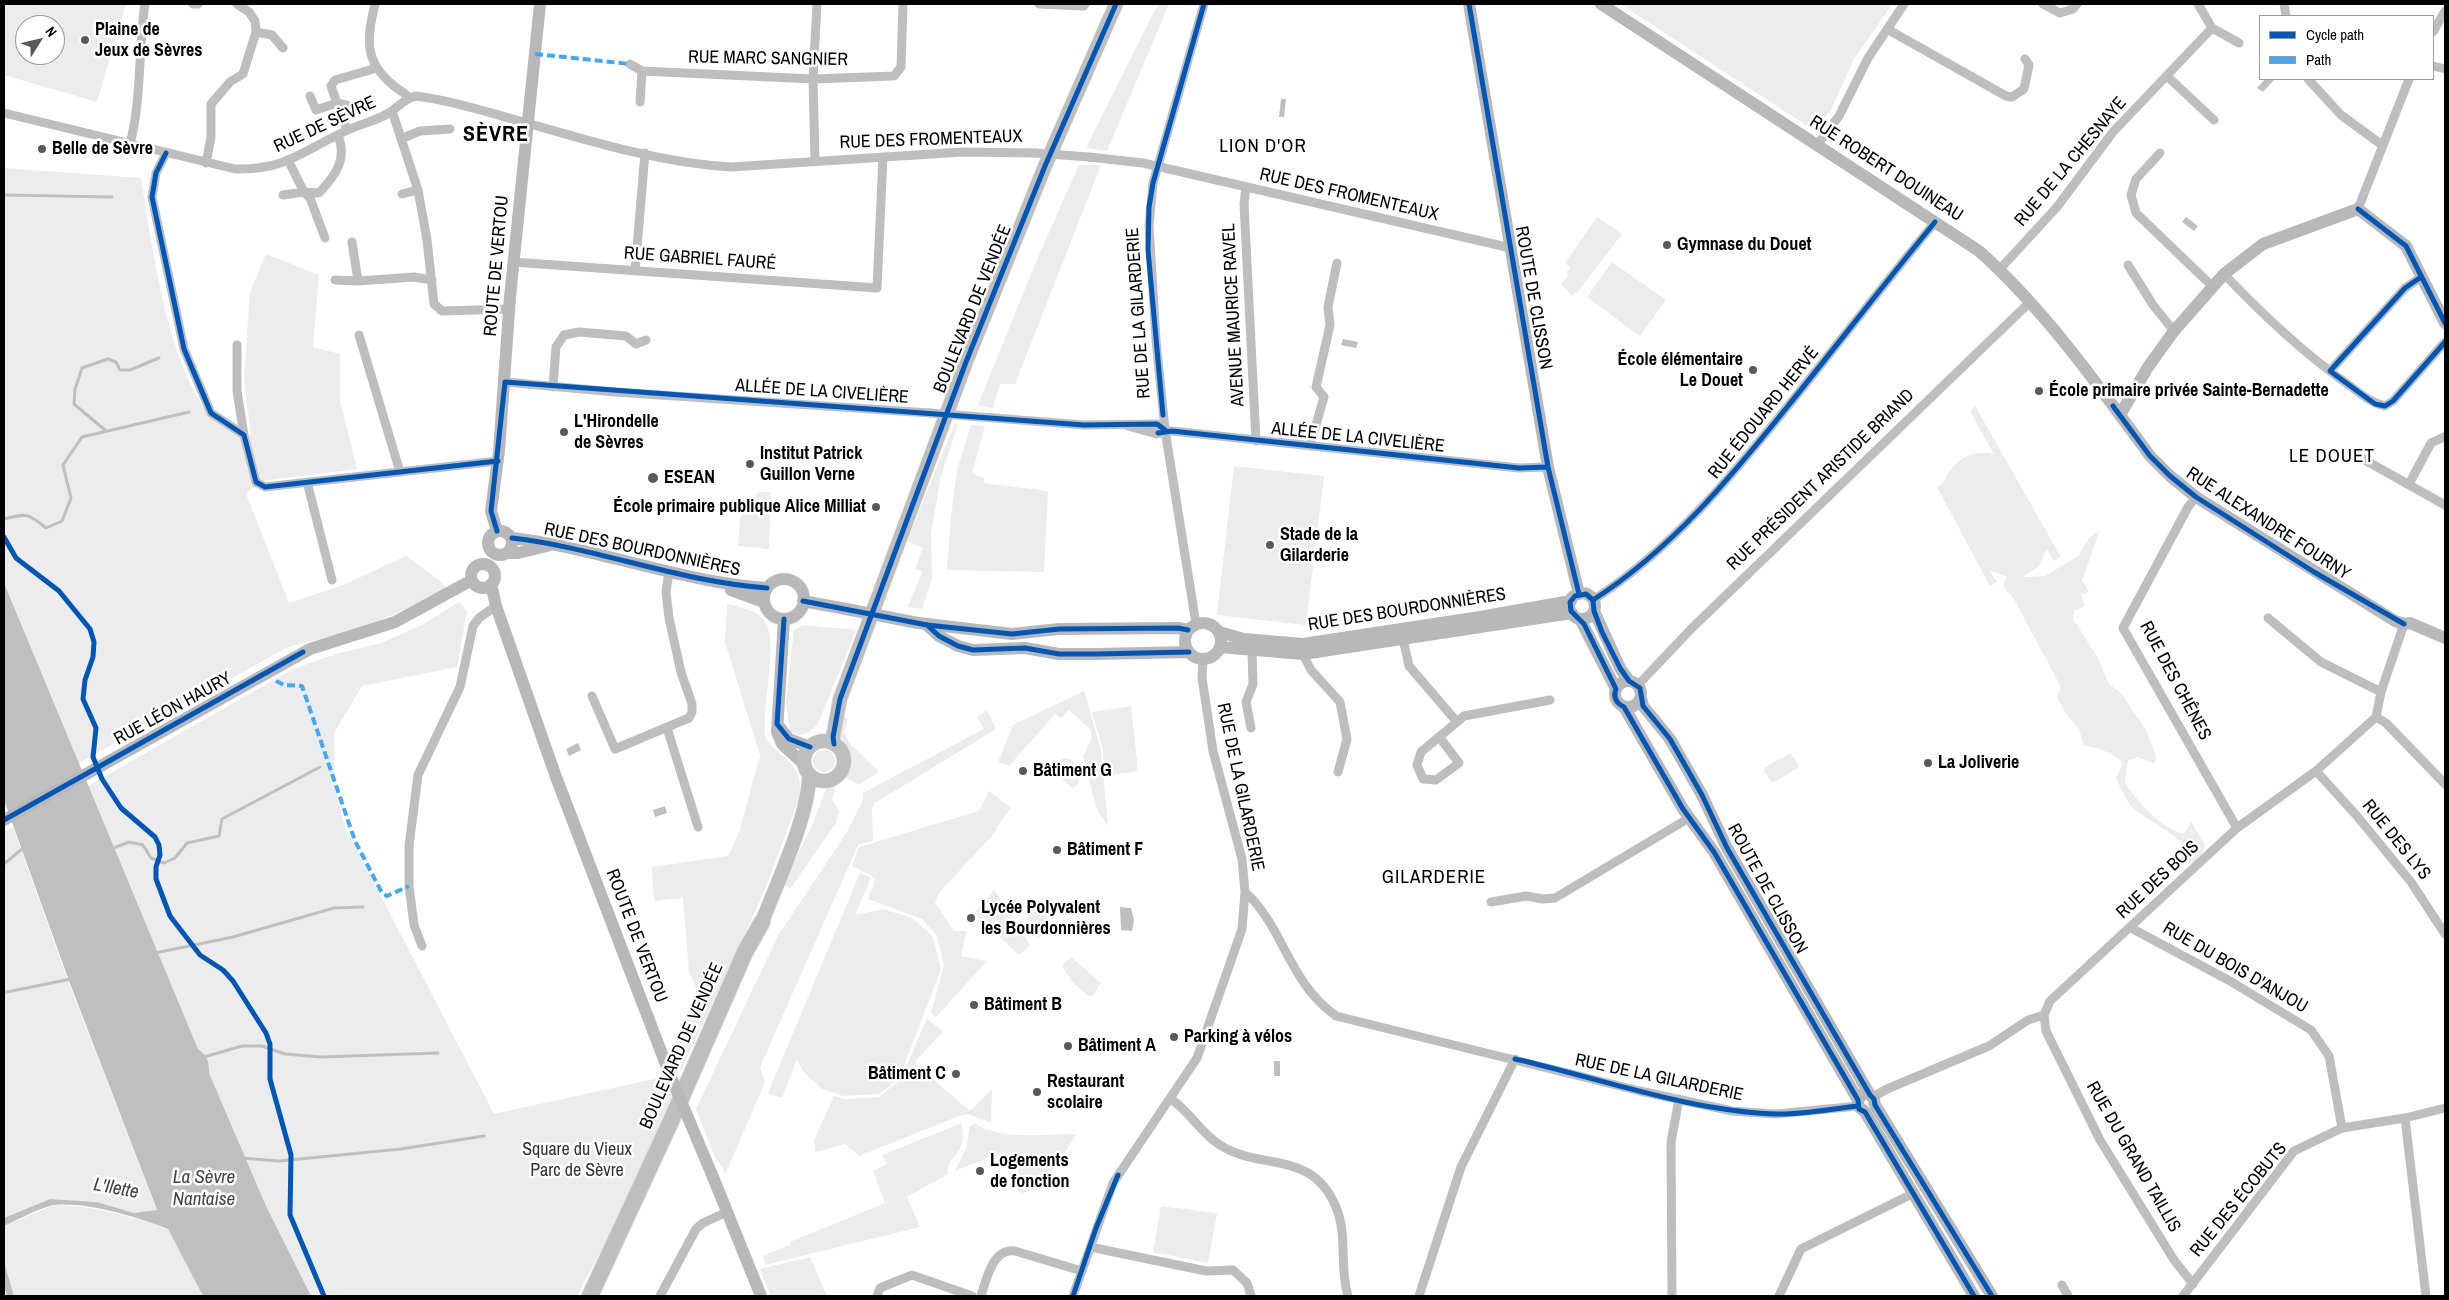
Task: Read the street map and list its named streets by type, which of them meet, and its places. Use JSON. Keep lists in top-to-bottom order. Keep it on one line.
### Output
{"streets":{"highway":["BOULEVARD DE VENDÉE"],"street":["RUE MARC SANGNIER","RUE DE SÈVRE","RUE DES FROMENTEAUX","RUE DE LA CHESNAYE","RUE ROBERT DOUINEAU","RUE GABRIEL FAURÉ","ROUTE DE VERTOU","ROUTE DE CLISSON","RUE DE LA GILARDERIE","AVENUE MAURICE RAVEL","ALLÉE DE LA CIVELIÈRE","RUE ÉDOUARD HERVÉ","RUE PRÉSIDENT ARISTIDE BRIAND","RUE ALEXANDRE FOURNY","RUE DES BOURDONNIÈRES","RUE DES CHÊNES","RUE LÉON HAURY","RUE DES LYS","RUE DES BOIS","RUE DU BOIS D'ANJOU","RUE DU GRAND TAILLIS","RUE DES ÉCOBUTS"]},"crossings":[["RUE DES FROMENTEAUX","RUE GABRIEL FAURÉ"],["RUE DES FROMENTEAUX","ROUTE DE VERTOU"],["RUE DES FROMENTEAUX","ROUTE DE CLISSON"],["RUE DES FROMENTEAUX","RUE DE LA GILARDERIE"],["RUE DES FROMENTEAUX","AVENUE MAURICE RAVEL"],["RUE DE LA CHESNAYE","RUE ROBERT DOUINEAU"],["RUE ROBERT DOUINEAU","RUE ÉDOUARD HERVÉ"],["RUE ROBERT DOUINEAU","RUE PRÉSIDENT ARISTIDE BRIAND"],["RUE ROBERT DOUINEAU","RUE ALEXANDRE FOURNY"],["RUE GABRIEL FAURÉ","ROUTE DE VERTOU"],["ROUTE DE VERTOU","ALLÉE DE LA CIVELIÈRE"],["ROUTE DE VERTOU","RUE DES BOURDONNIÈRES"],["ROUTE DE VERTOU","RUE LÉON HAURY"],["ROUTE DE CLISSON","RUE DE LA GILARDERIE"],["ROUTE DE CLISSON","ALLÉE DE LA CIVELIÈRE"],["ROUTE DE CLISSON","RUE ÉDOUARD HERVÉ"],["ROUTE DE CLISSON","RUE PRÉSIDENT ARISTIDE BRIAND"],["ROUTE DE CLISSON","RUE DES BOURDONNIÈRES"],["RUE DE LA GILARDERIE","ALLÉE DE LA CIVELIÈRE"],["RUE DE LA GILARDERIE","RUE DES BOURDONNIÈRES"],["AVENUE MAURICE RAVEL","ALLÉE DE LA CIVELIÈRE"],["RUE ALEXANDRE FOURNY","RUE DES CHÊNES"],["RUE DES CHÊNES","RUE DES BOIS"],["RUE DES LYS","RUE DES BOIS"],["RUE DES BOIS","RUE DU BOIS D'ANJOU"],["RUE DES BOIS","RUE DU GRAND TAILLIS"],["RUE DU BOIS D'ANJOU","RUE DES ÉCOBUTS"],["RUE DU GRAND TAILLIS","RUE DES ÉCOBUTS"]],"districts":["SÈVRE","LION D'OR","LE DOUET","GILARDERIE"],"water":["La Sèvre Nantaise","L'Ilette"],"parks":["Square du Vieux Parc de Sèvre"],"places":["Plaine de Jeux de Sèvres","Belle de Sèvre","Gymnase du Douet","École élémentaire Le Douet","École primaire privée Sainte-Bernadette","L'Hirondelle de Sèvres","Institut Patrick Guillon Verne","ESEAN","École primaire publique Alice Milliat","Stade de la Gilarderie","La Joliverie","Bâtiment G","Bâtiment F","Lycée Polyvalent les Bourdonnières","Bâtiment B","Parking à vélos","Bâtiment A","Bâtiment C","Restaurant scolaire","Logements de fonction"],"legend":["Cycle path","Path"],"north":"top right"}
